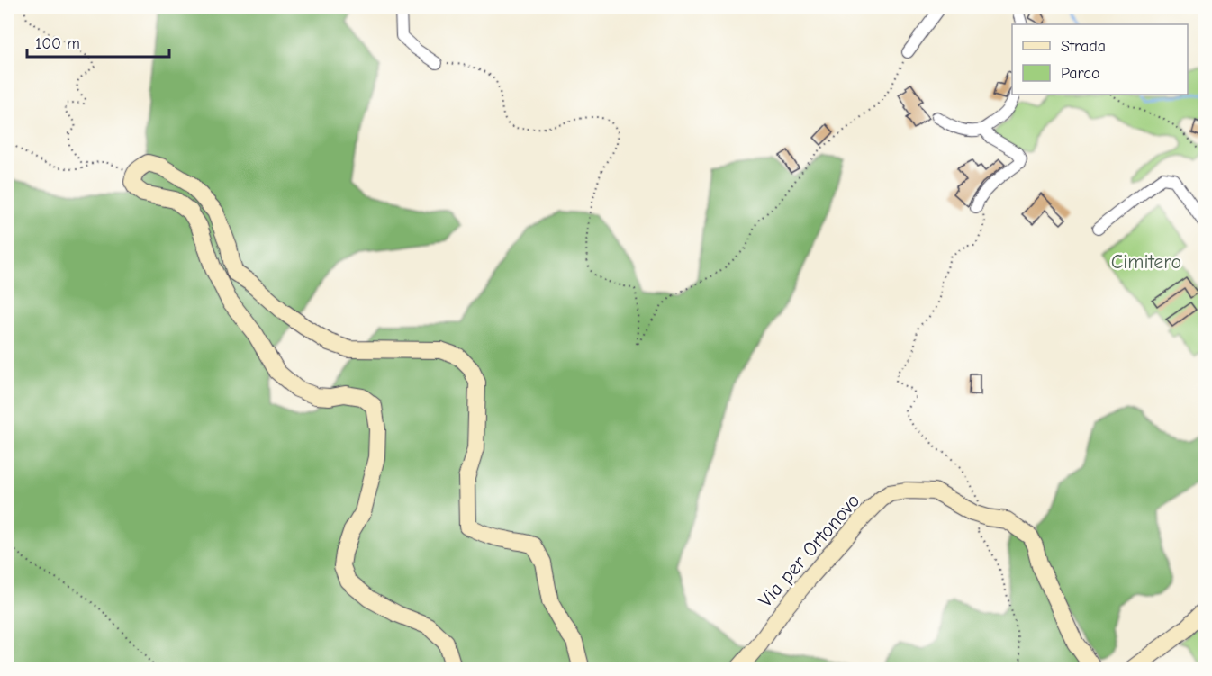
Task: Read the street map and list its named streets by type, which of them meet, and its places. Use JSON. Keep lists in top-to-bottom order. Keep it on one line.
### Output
{"streets":{"street":["Via per Ortonovo"]},"parks":["Cimitero"],"legend":["Strada","Parco"],"scale_bar":"100 m"}
